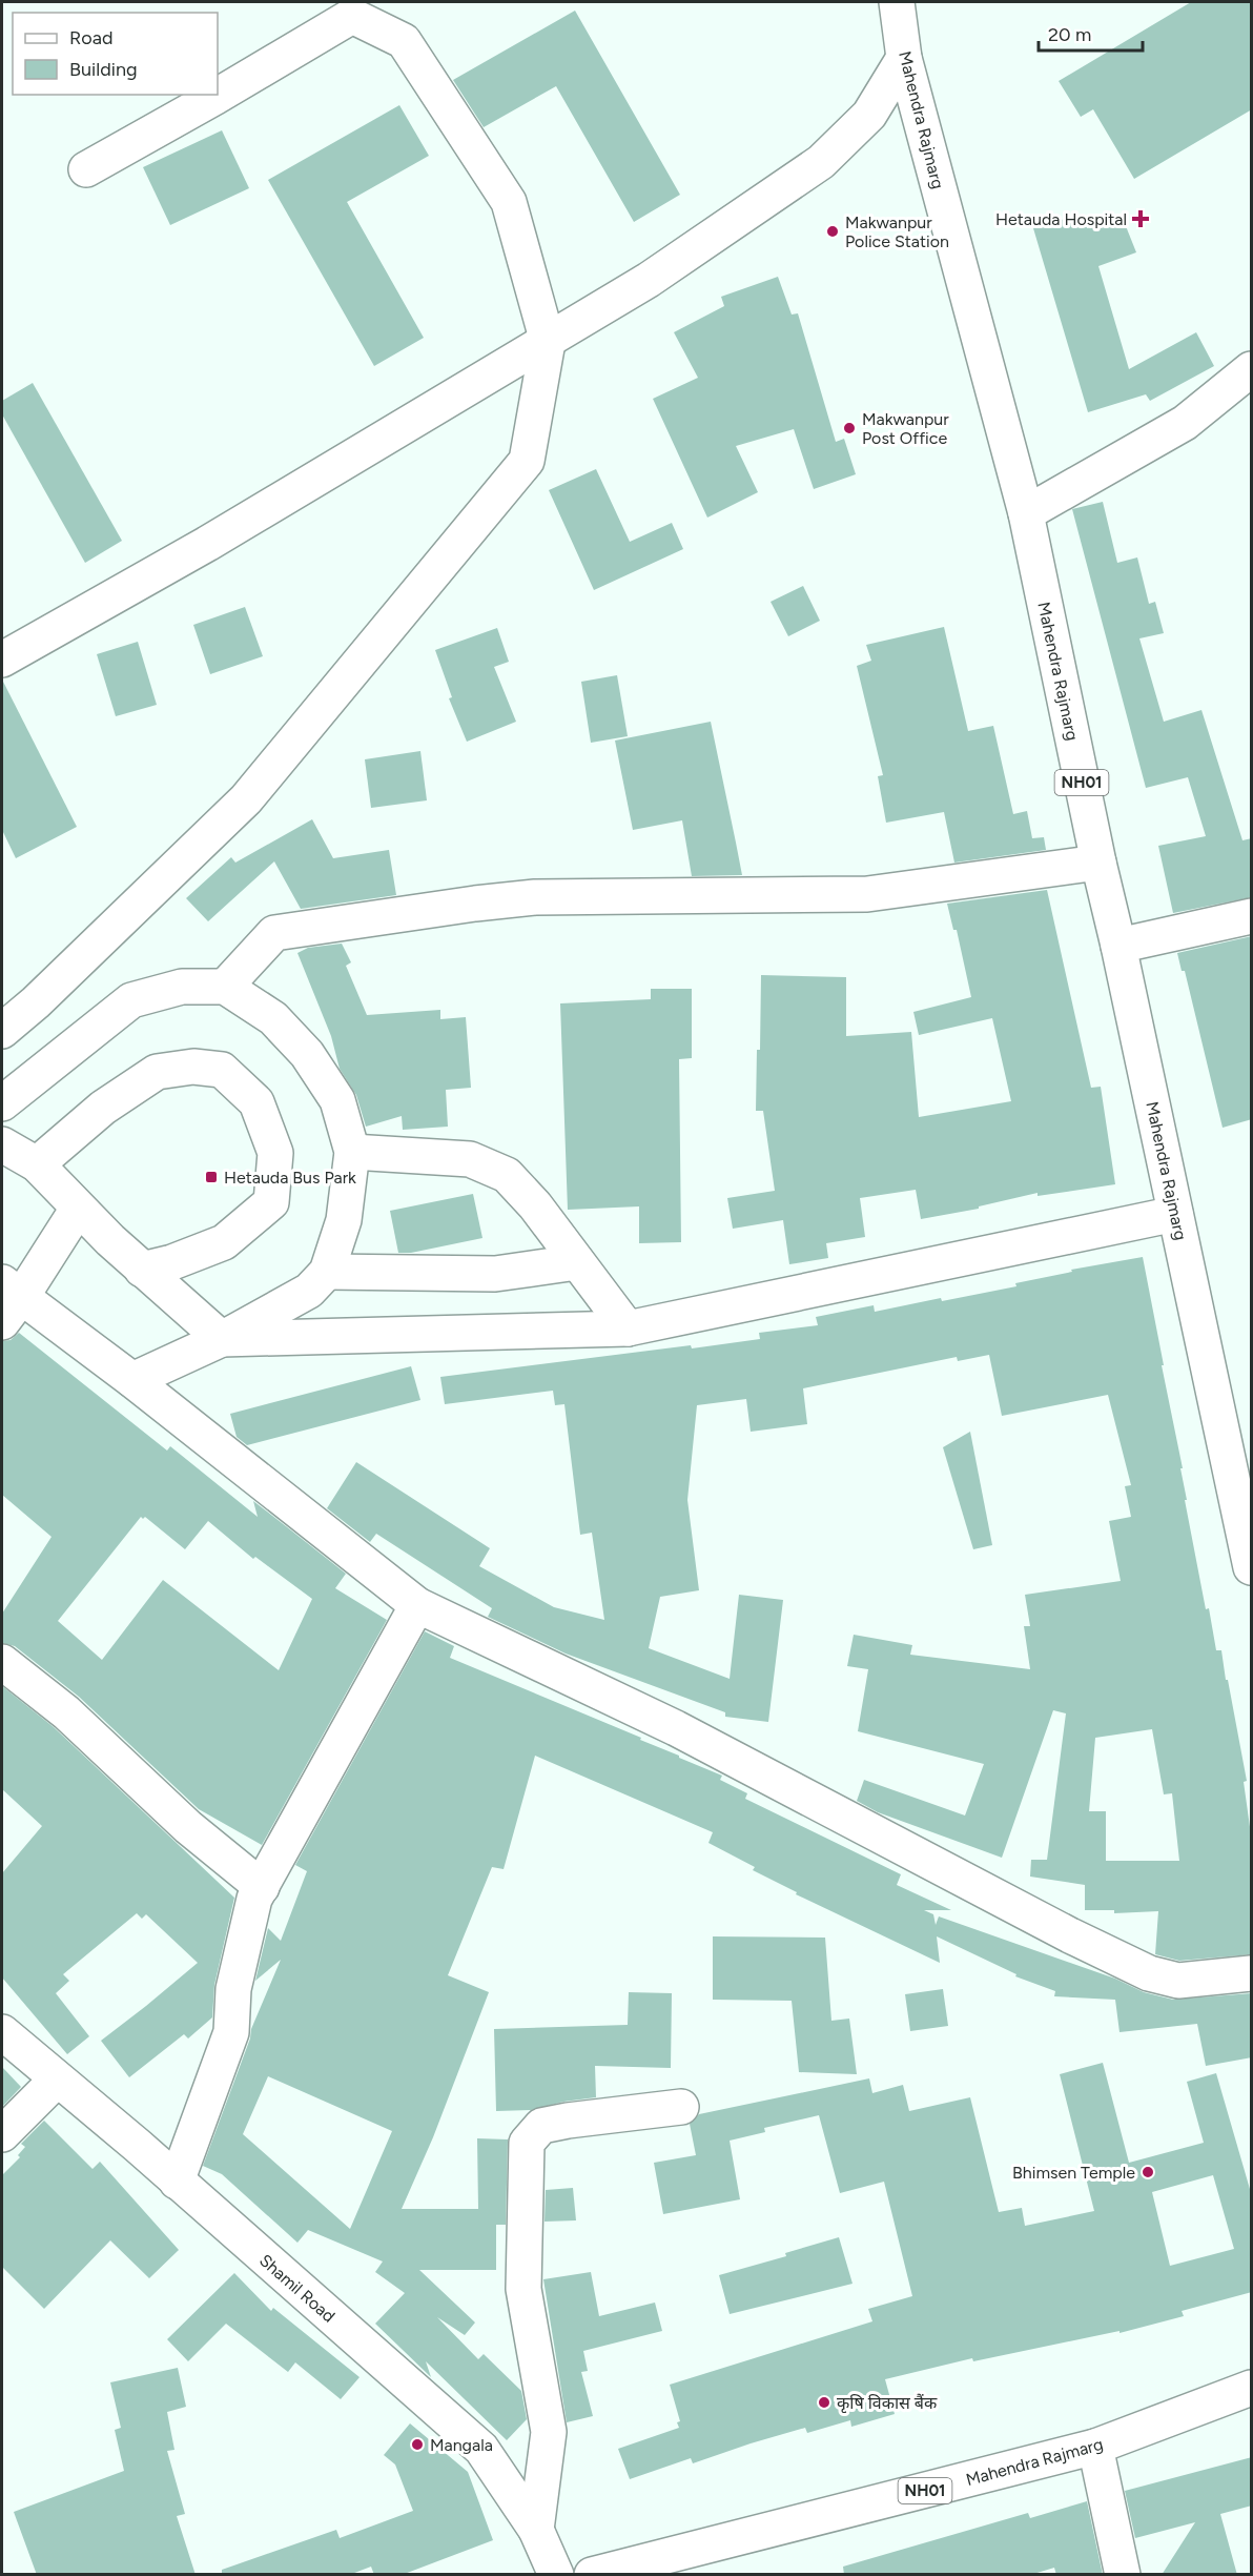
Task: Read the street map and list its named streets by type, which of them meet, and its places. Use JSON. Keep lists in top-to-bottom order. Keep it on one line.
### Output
{"streets":{"main road":["Mahendra Rajmarg","NH01","Shamil Road"]},"places":{"health":["Hetauda Hospital"],"other":["Makwanpur Police Station","Makwanpur Post Office","Bhimsen Temple","कृषि विकास बैंक","Mangala"],"transit":["Hetauda Bus Park"]},"legend":["Road","Building"],"scale_bar":"20 m"}
